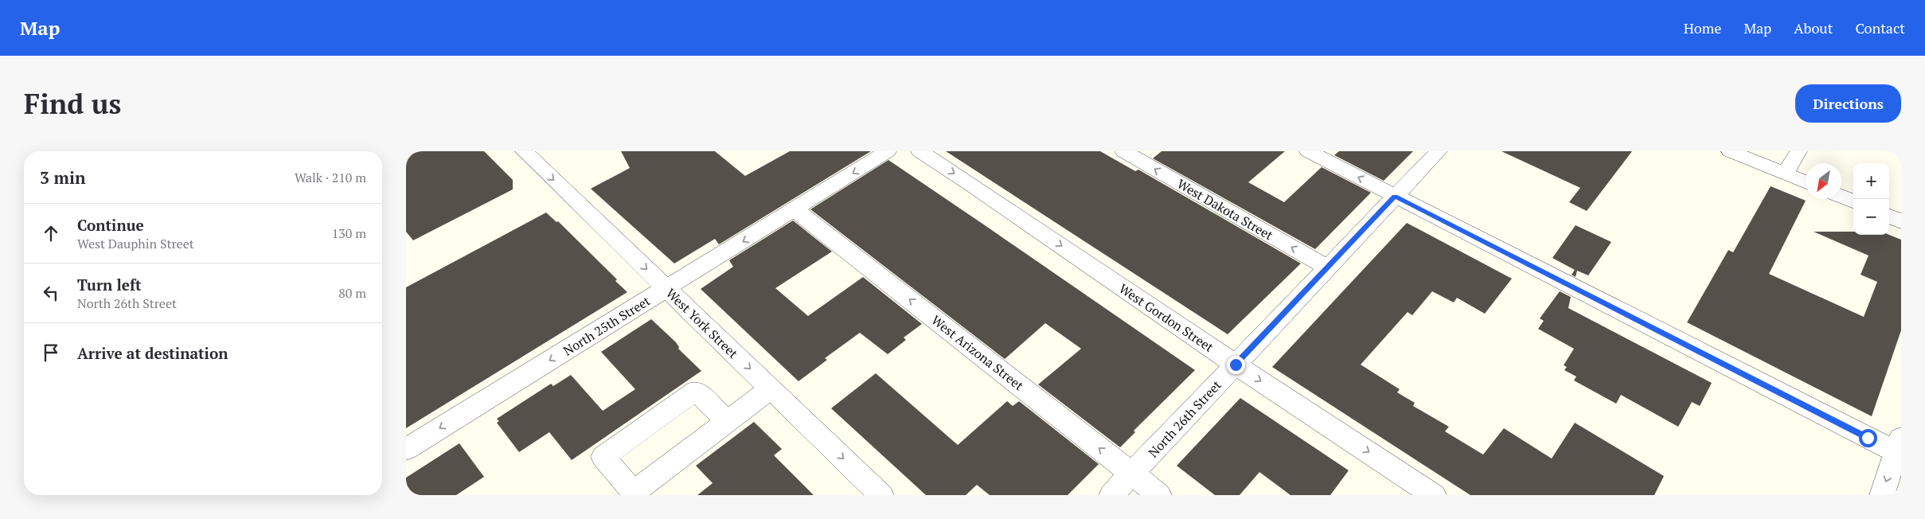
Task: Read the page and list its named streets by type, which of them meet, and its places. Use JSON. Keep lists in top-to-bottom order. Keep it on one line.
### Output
{"streets":{"street":["West Dakota Street","West Gordon Street","West York Street","North 25th Street","West Arizona Street","North 26th Street"]},"crossings":[["West Dakota Street","North 26th Street"],["West Gordon Street","North 26th Street"],["West York Street","North 25th Street"],["North 25th Street","West Arizona Street"],["West Arizona Street","North 26th Street"]],"one_way":["West Gordon Street","West York Street","North 25th Street","West Arizona Street"],"north":"bottom left","page":{"header":"Map","nav":["Home","Map","About","Contact"],"buttons":"Directions","title":"Find us","heading":["3 min","Walk · 210 m"],"map_buttons":["+","−"],"list":[["Continue","West Dauphin Street","130 m"],["Turn left","North 26th Street","80 m"],"Arrive at destination"]}}
